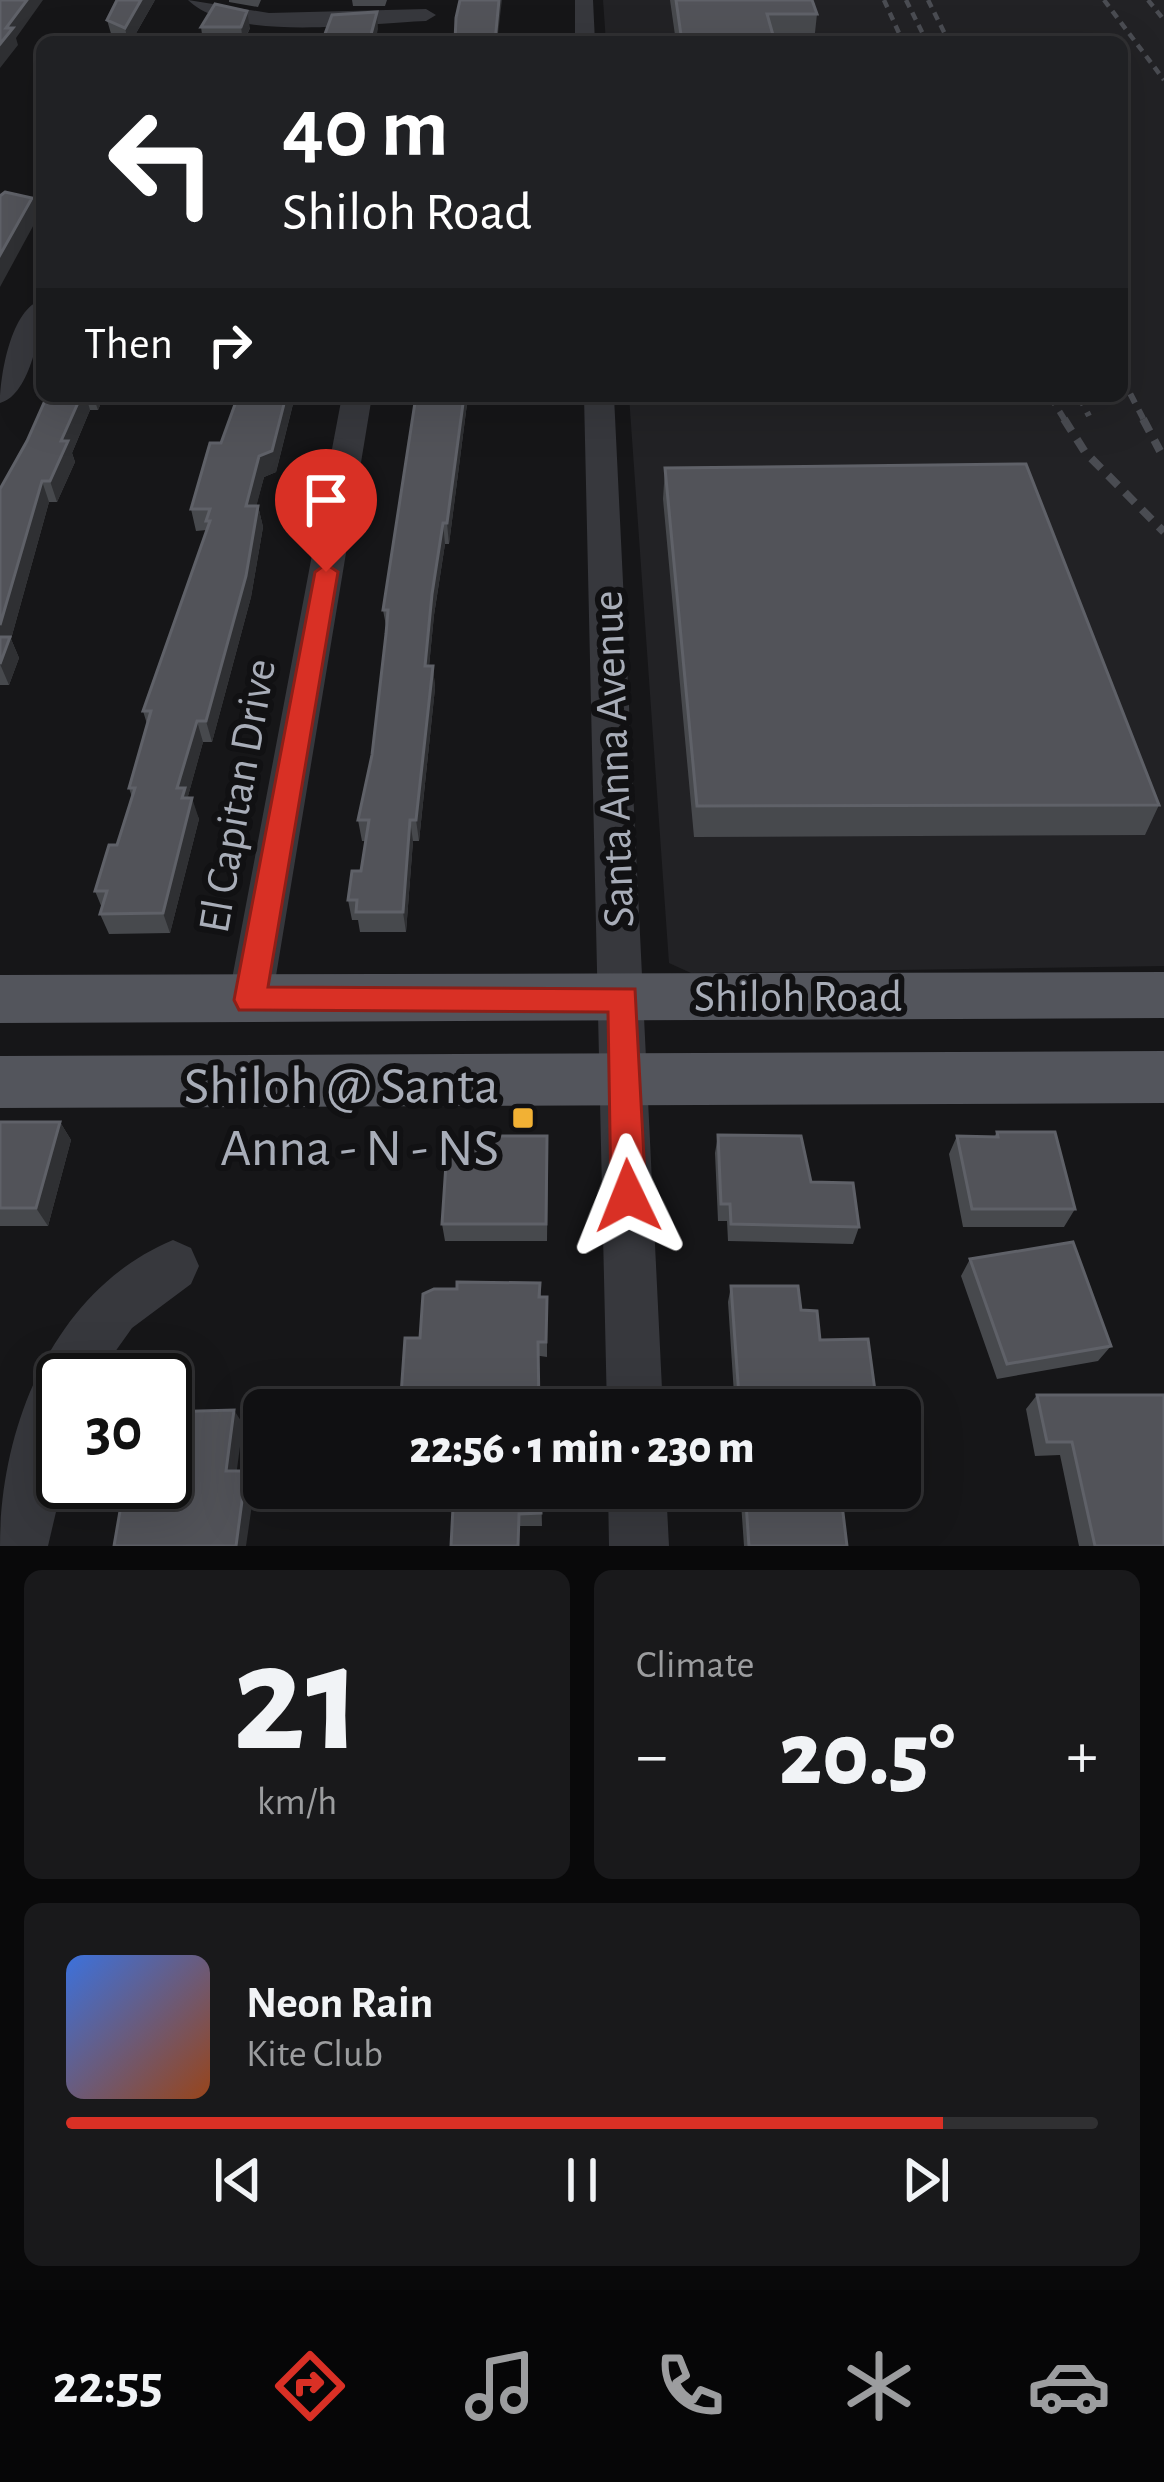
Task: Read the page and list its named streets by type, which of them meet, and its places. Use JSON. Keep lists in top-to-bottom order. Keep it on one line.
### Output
{"streets":{"main road":["Shiloh Road"],"street":["Santa Anna Avenue","El Capitan Drive"]},"crossings":[["Santa Anna Avenue","Shiloh Road"],["El Capitan Drive","Shiloh Road"]],"places":{"transit":["Shiloh @ Santa Anna - N - NS"]},"page":{"turn":["40 m","Shiloh Road"],"then":"Then","limit":"30","trip":"22:56 · 1 min · 230 m","tile":[["21","km/h"],"Climate"],"heat":["−","20.5°","+"],"song":["Neon Rain","Kite Club"],"tabs":"22:55"}}
